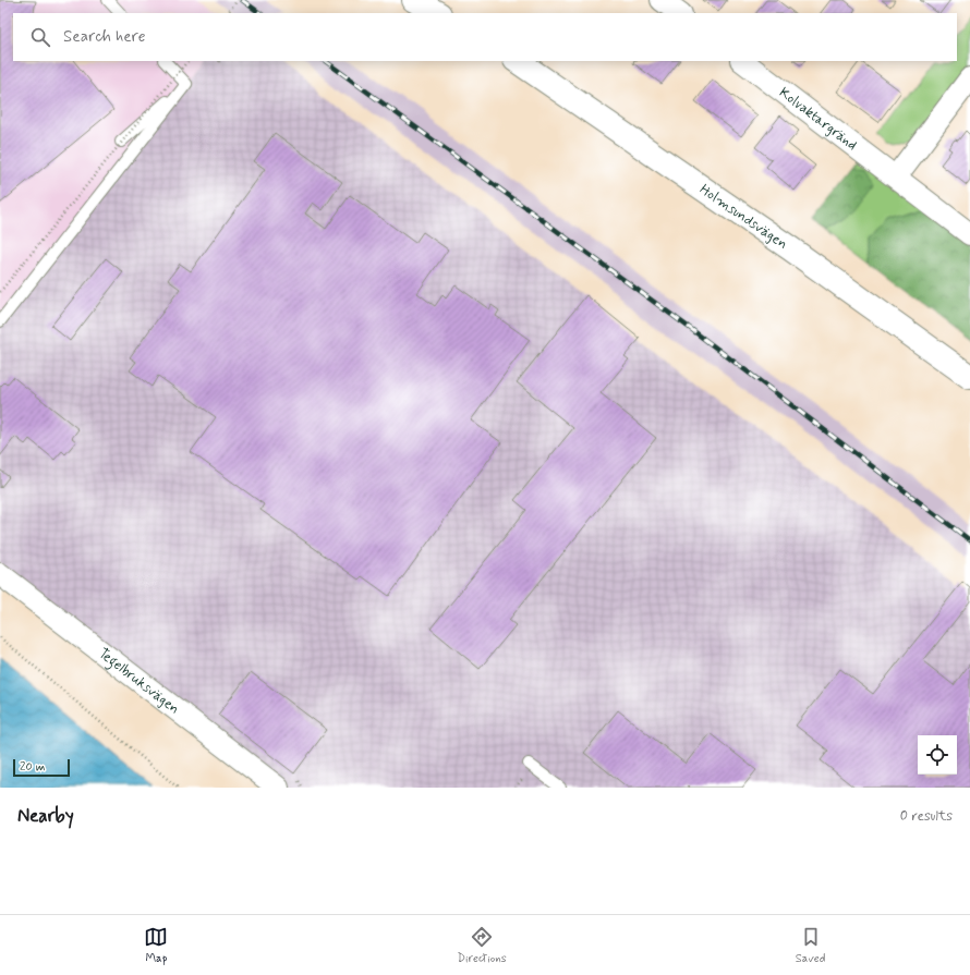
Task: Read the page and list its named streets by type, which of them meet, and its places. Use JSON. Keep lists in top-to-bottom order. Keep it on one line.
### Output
{"streets":{"main road":["Holmsundsvägen"],"street":["Kolvaktargränd","Tegelbruksvägen"]},"scale_bar":"20 m","page":{"search":"Search here","scale":"20 m","heading":["Nearby","0 results"],"nav":["Map","Directions","Saved"]}}
